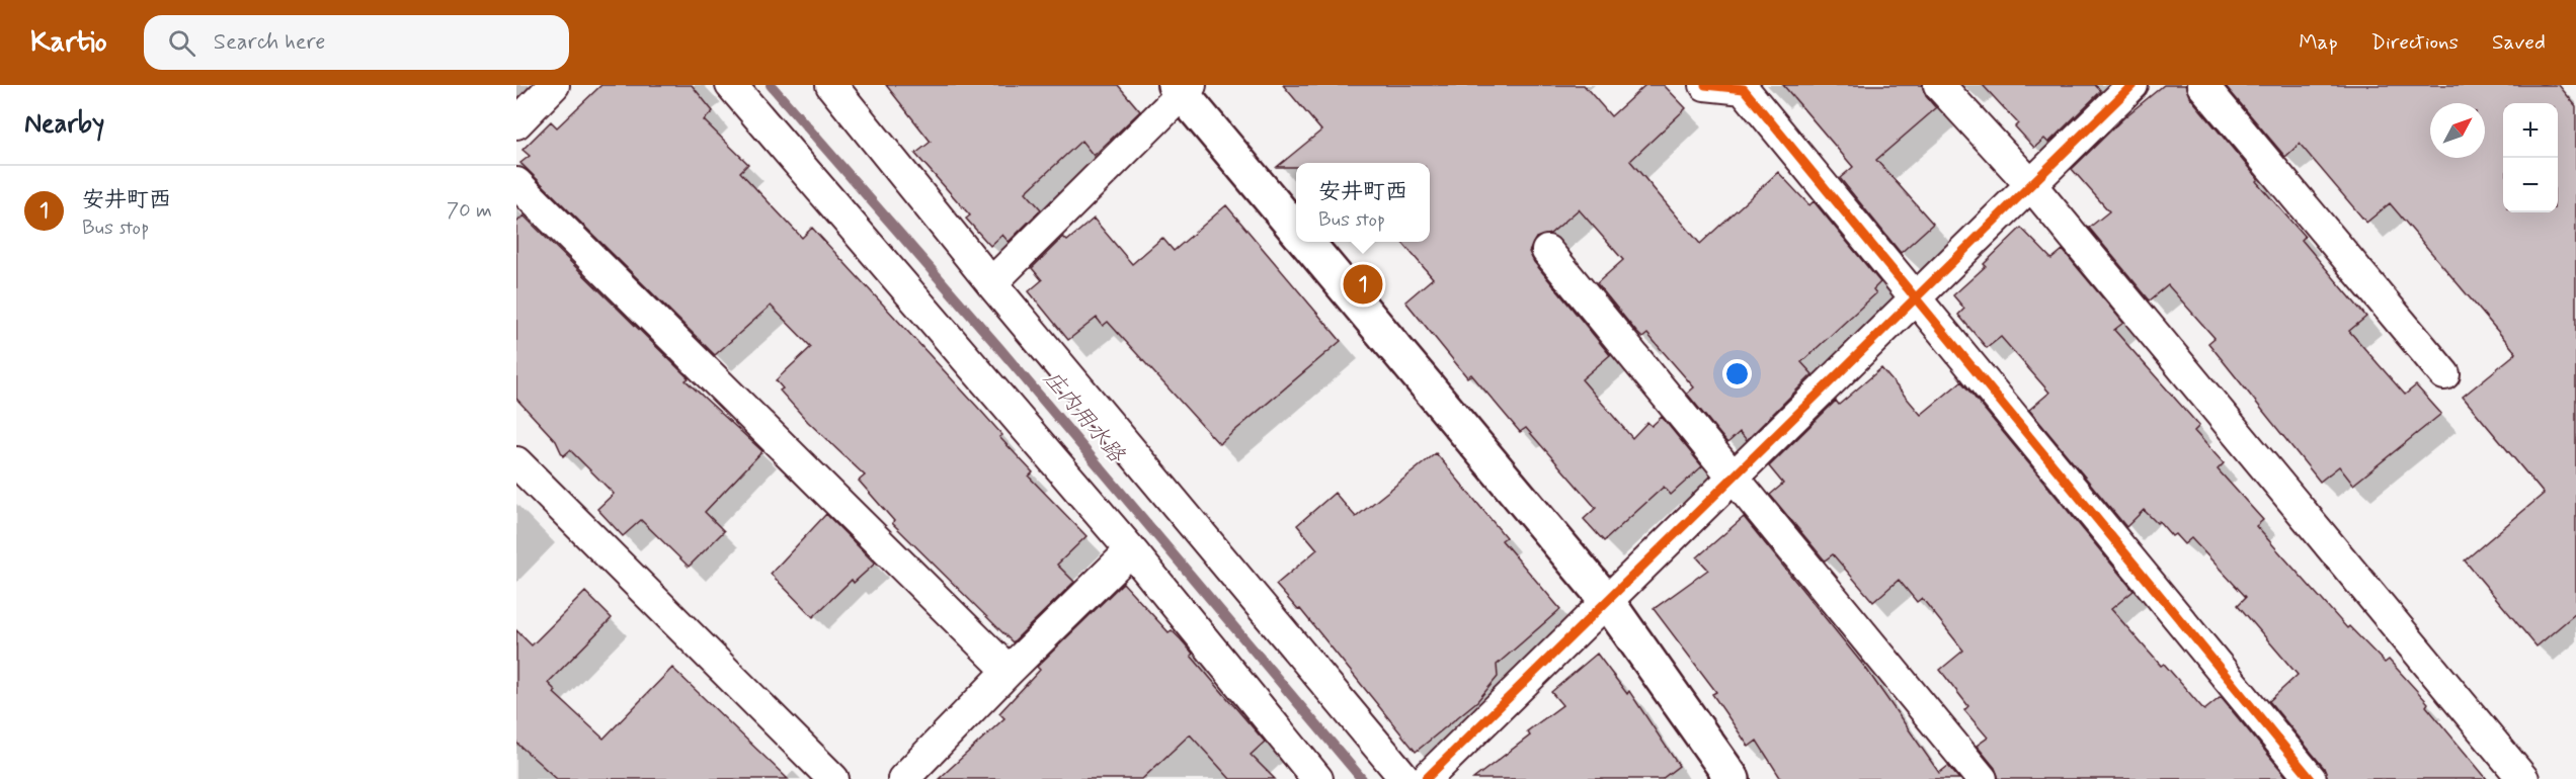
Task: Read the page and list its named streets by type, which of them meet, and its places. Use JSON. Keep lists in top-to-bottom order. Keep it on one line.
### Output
{"water":["庄内用水路"],"north":"top right","page":{"header":"Kartio","search":"Search here","nav":["Map","Directions","Saved"],"heading":"Nearby","map_buttons":["+","−"],"popup":["安井町西","Bus stop"],"list":[{"mark":"1","name":"安井町西","note":"Bus stop","value":"70 m"}],"pins":"1"}}
